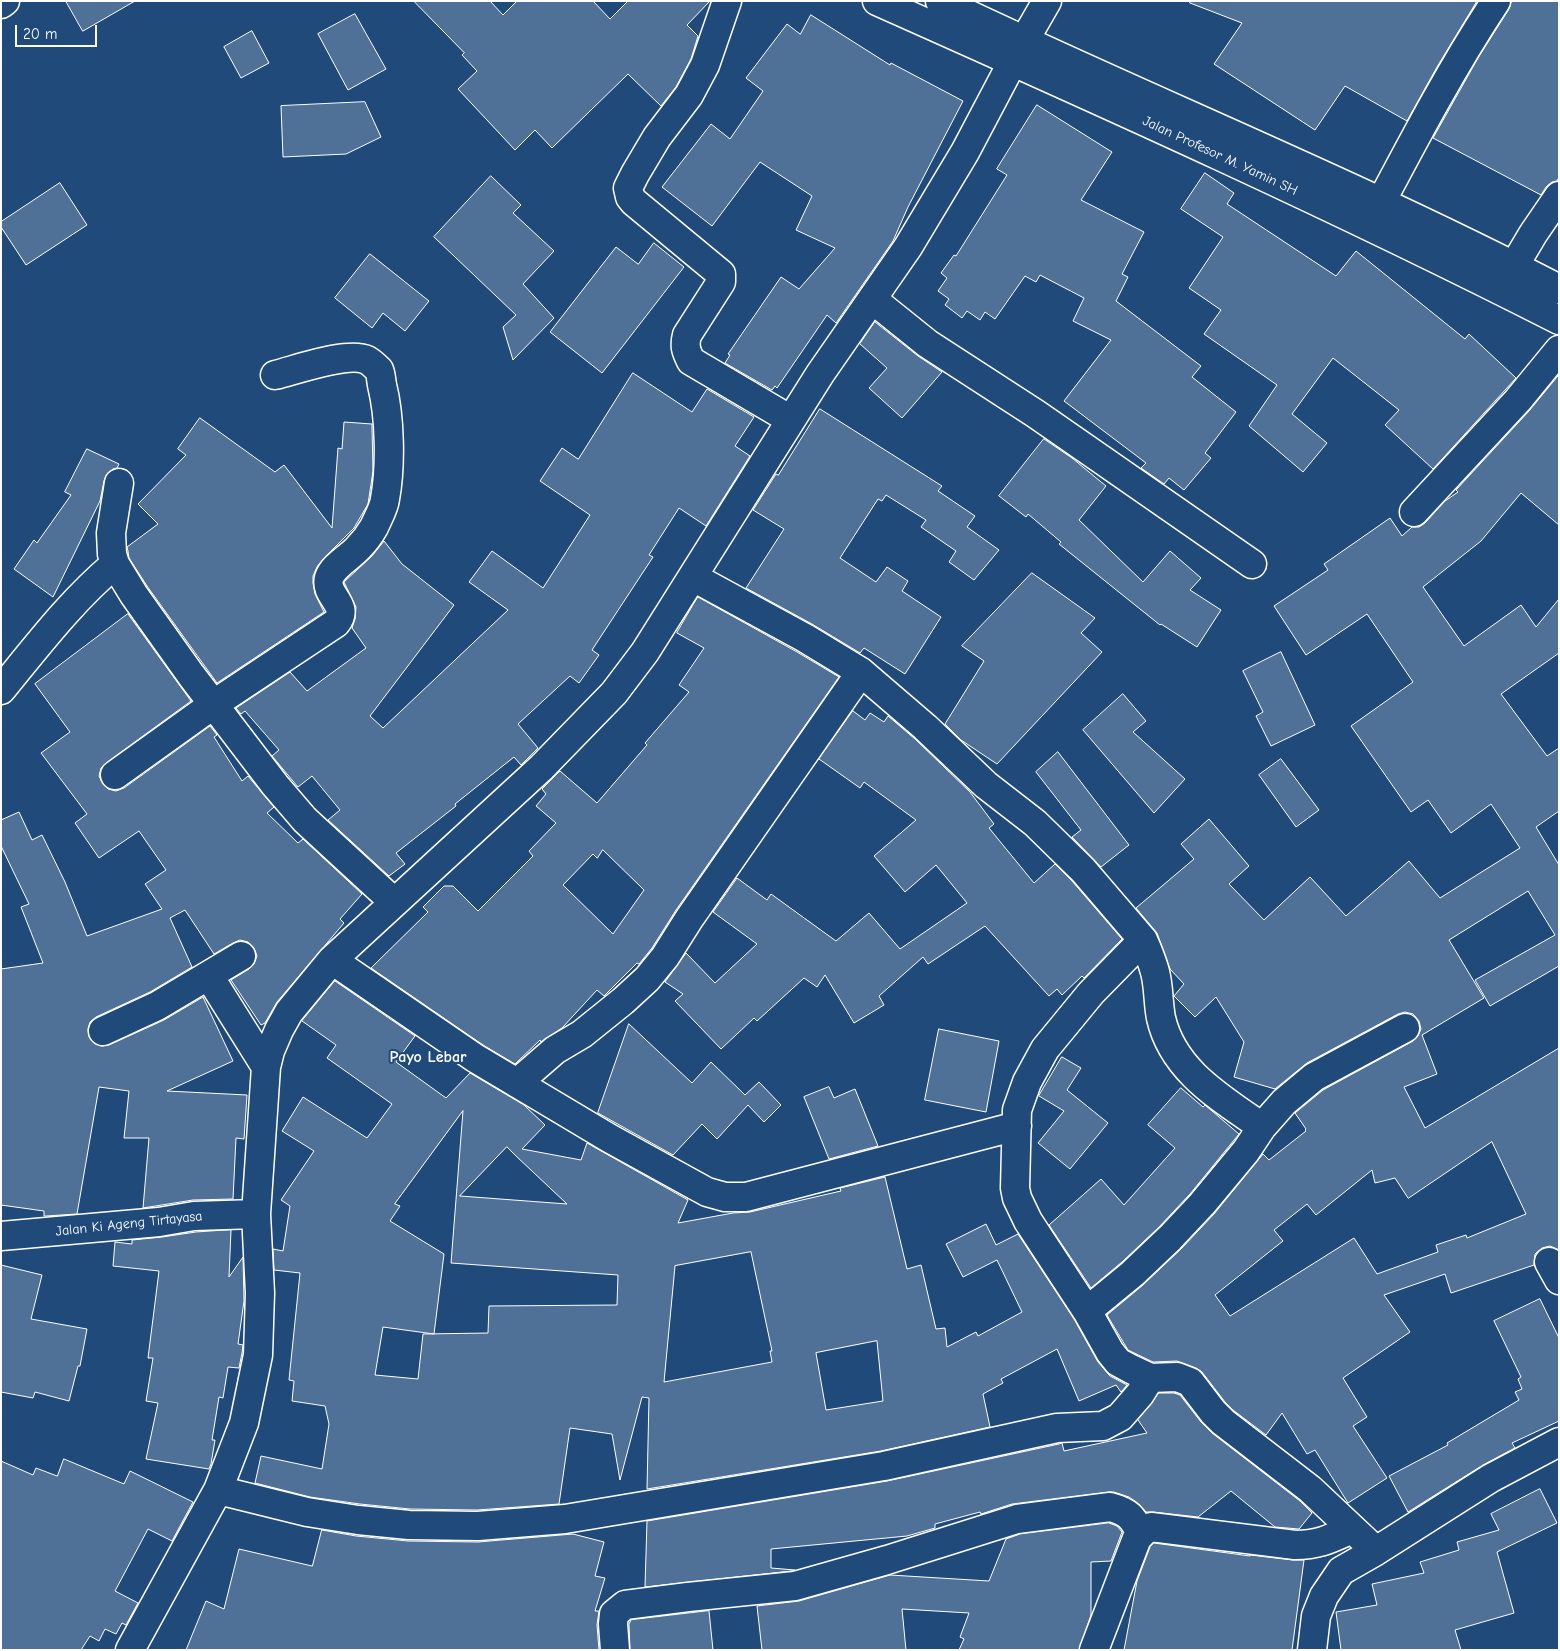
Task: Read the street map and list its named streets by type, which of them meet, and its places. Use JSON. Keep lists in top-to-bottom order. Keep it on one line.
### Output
{"streets":{"main road":["Jalan Profesor M. Yamin SH","Jalan Ki Ageng Tirtayasa"]},"districts":["Payo Lebar"],"scale_bar":"20 m"}
